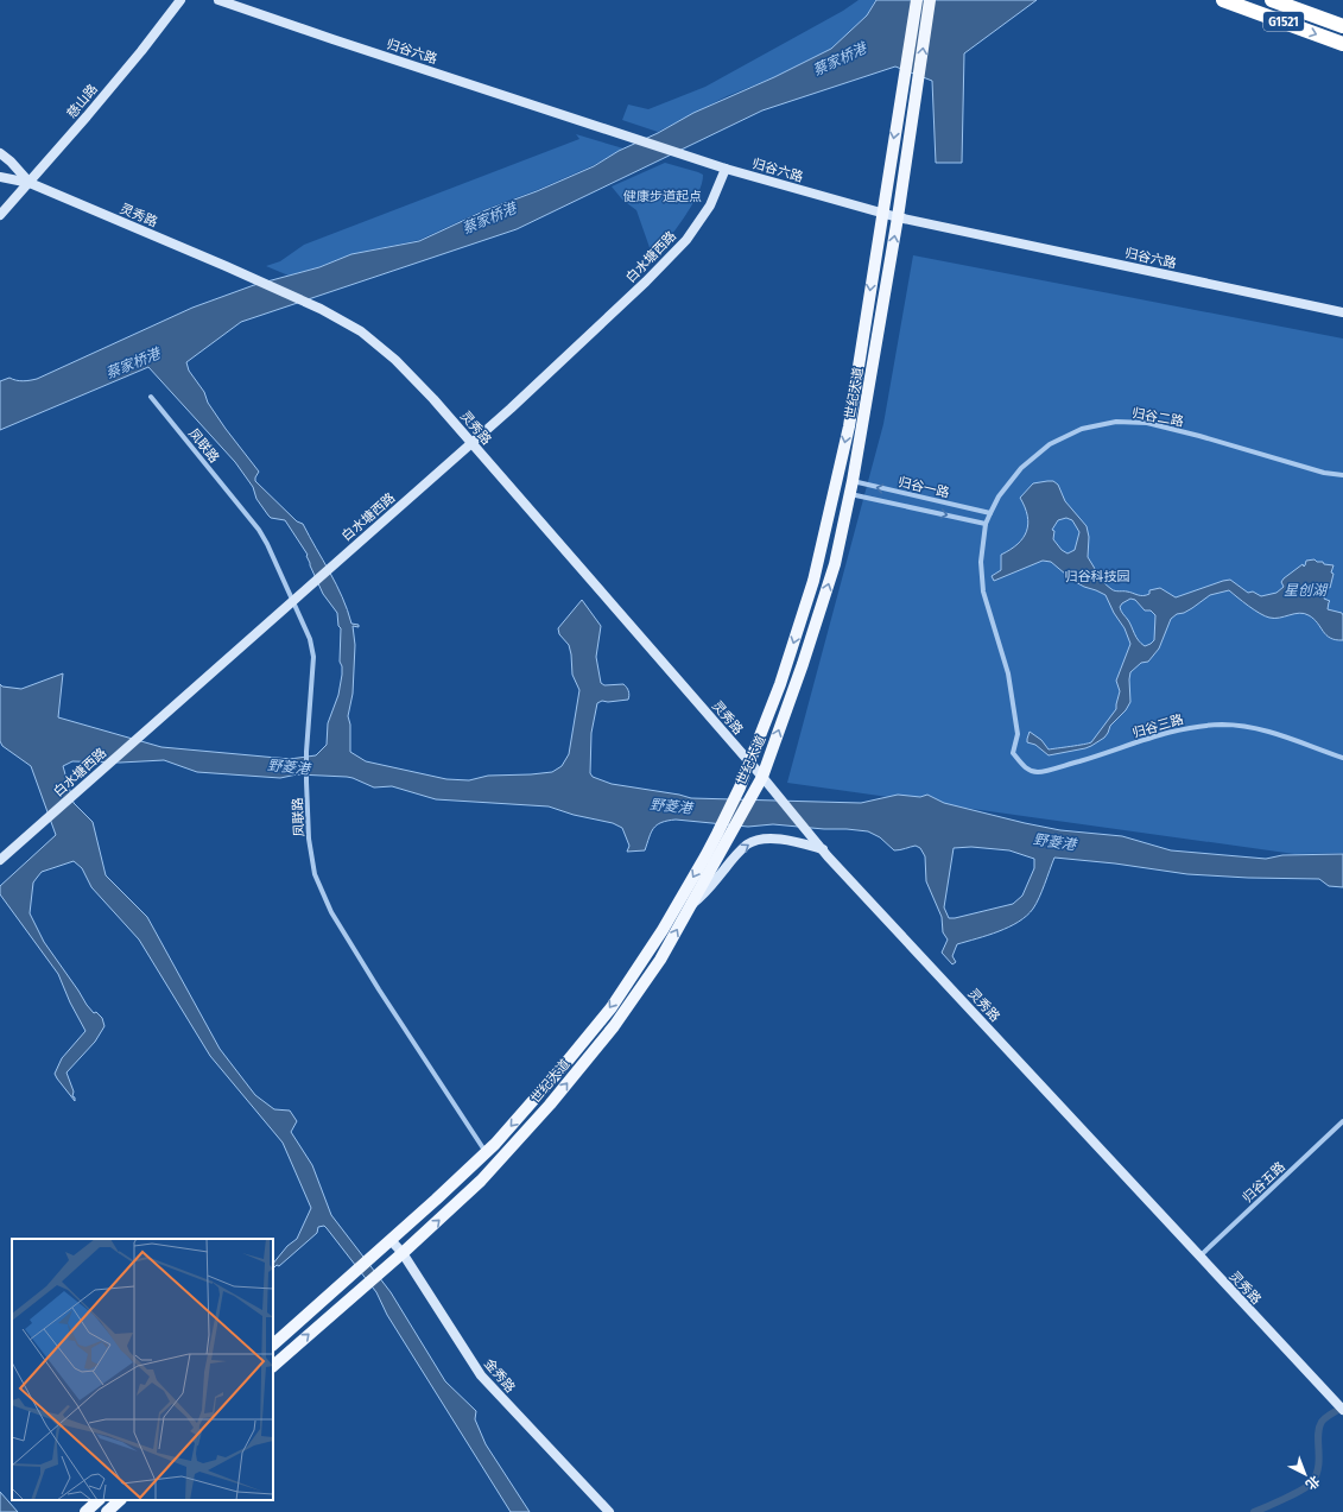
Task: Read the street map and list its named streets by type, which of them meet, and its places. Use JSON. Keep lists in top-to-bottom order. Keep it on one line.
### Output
{"streets":{"highway":["G1521"],"main road":["世纪大道"],"street":["归谷六路","慈山路","灵秀路","白水塘西路","归谷二路","凤联路","归谷一路","归谷三路","归谷五路","金秀路"]},"crossings":[["归谷六路","白水塘西路"],["归谷六路","世纪大道"],["慈山路","灵秀路"],["灵秀路","白水塘西路"],["灵秀路","世纪大道"],["灵秀路","归谷五路"],["白水塘西路","凤联路"],["世纪大道","凤联路"],["世纪大道","归谷一路"],["世纪大道","金秀路"],["归谷二路","归谷一路"],["归谷二路","归谷三路"]],"water":["蔡家桥港","星创湖","野菱港"],"parks":["健康步道起点","归谷科技园"],"north":"bottom right"}
